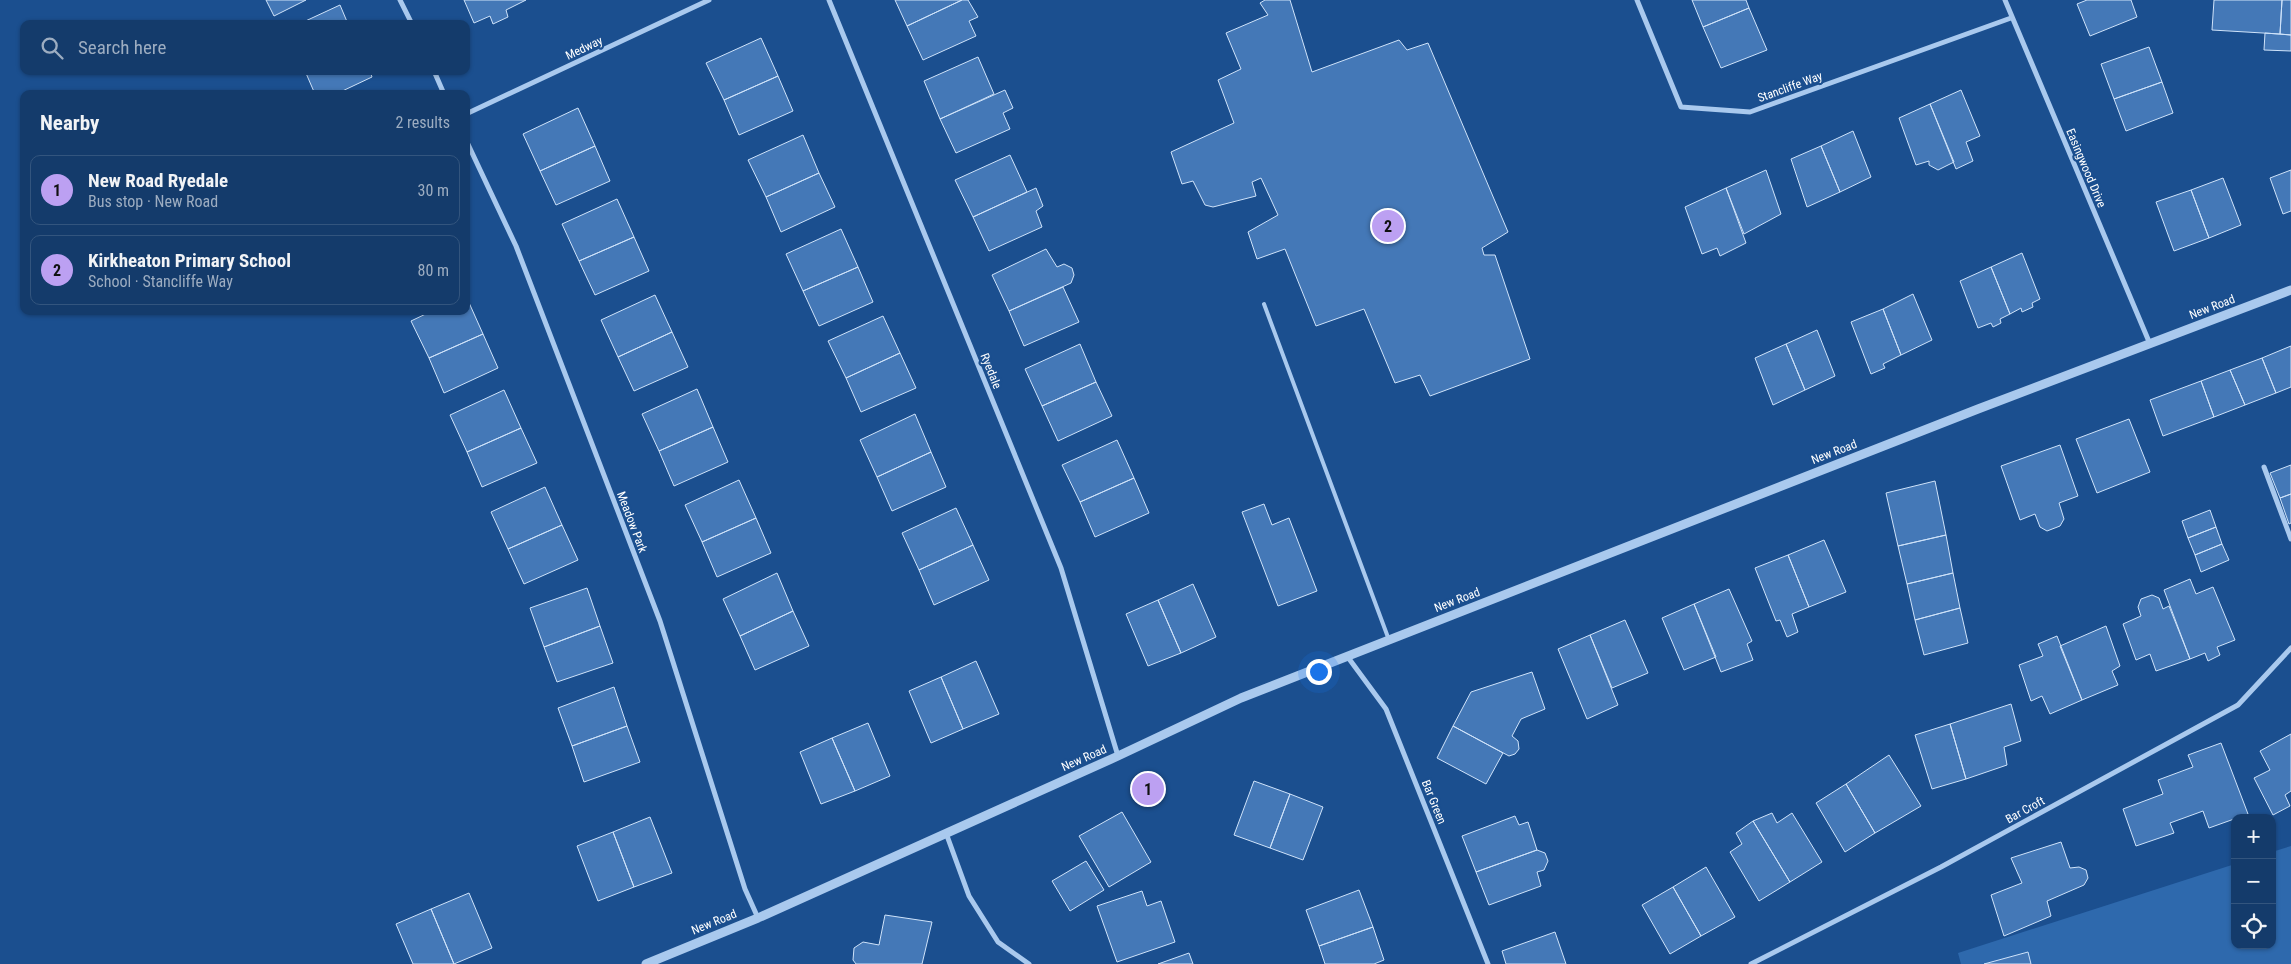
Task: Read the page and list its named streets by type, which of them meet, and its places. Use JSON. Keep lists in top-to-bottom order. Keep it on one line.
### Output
{"streets":{"street":["Medway","Stancliffe Way","Easingwood Drive","New Road","Ryedale","Meadow Park","Bar Green","Bar Croft"]},"crossings":[["Stancliffe Way","Easingwood Drive"],["Easingwood Drive","New Road"],["New Road","Ryedale"],["New Road","Meadow Park"],["New Road","Bar Green"]],"page":{"search":"Search here","heading":["Nearby","2 results"],"list":[{"mark":"1","name":"New Road Ryedale","note":"Bus stop · New Road","value":"30 m"},{"mark":"2","name":"Kirkheaton Primary School","note":"School · Stancliffe Way","value":"80 m"}],"pins":["2","1"],"map_buttons":["+","−"]}}
